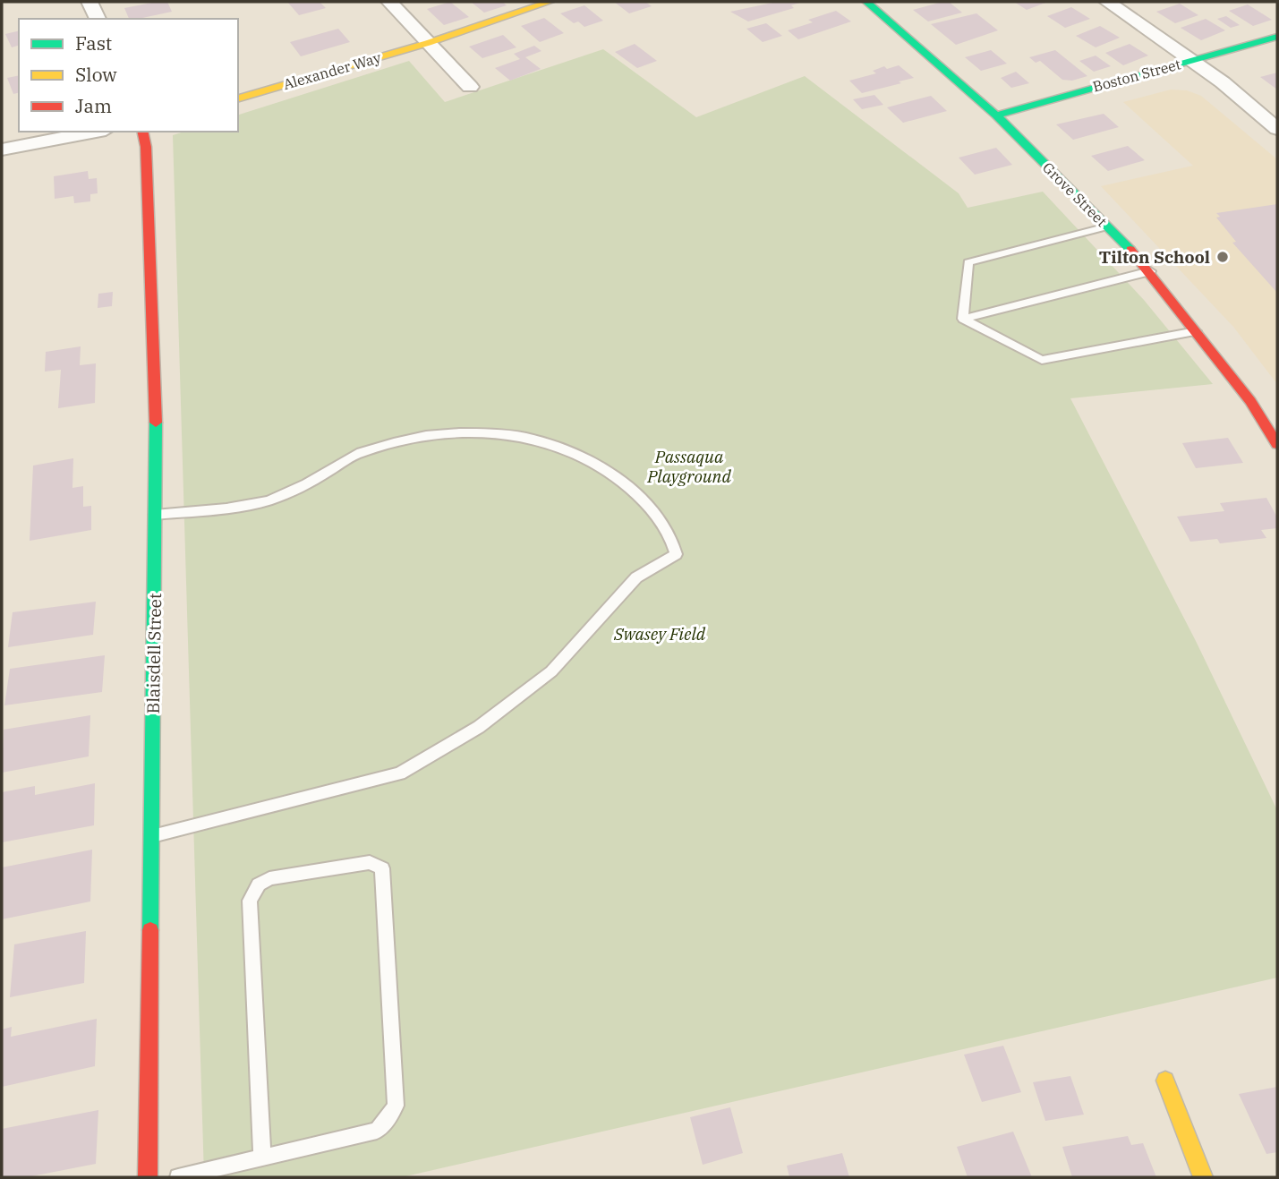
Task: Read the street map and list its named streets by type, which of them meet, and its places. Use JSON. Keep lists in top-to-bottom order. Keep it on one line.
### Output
{"streets":{"street":["Alexander Way","Boston Street","Grove Street","Blaisdell Street"]},"crossings":[["Boston Street","Grove Street"]],"parks":["Passaqua Playground","Swasey Field"],"places":["Tilton School"],"legend":["Fast","Slow","Jam"]}
